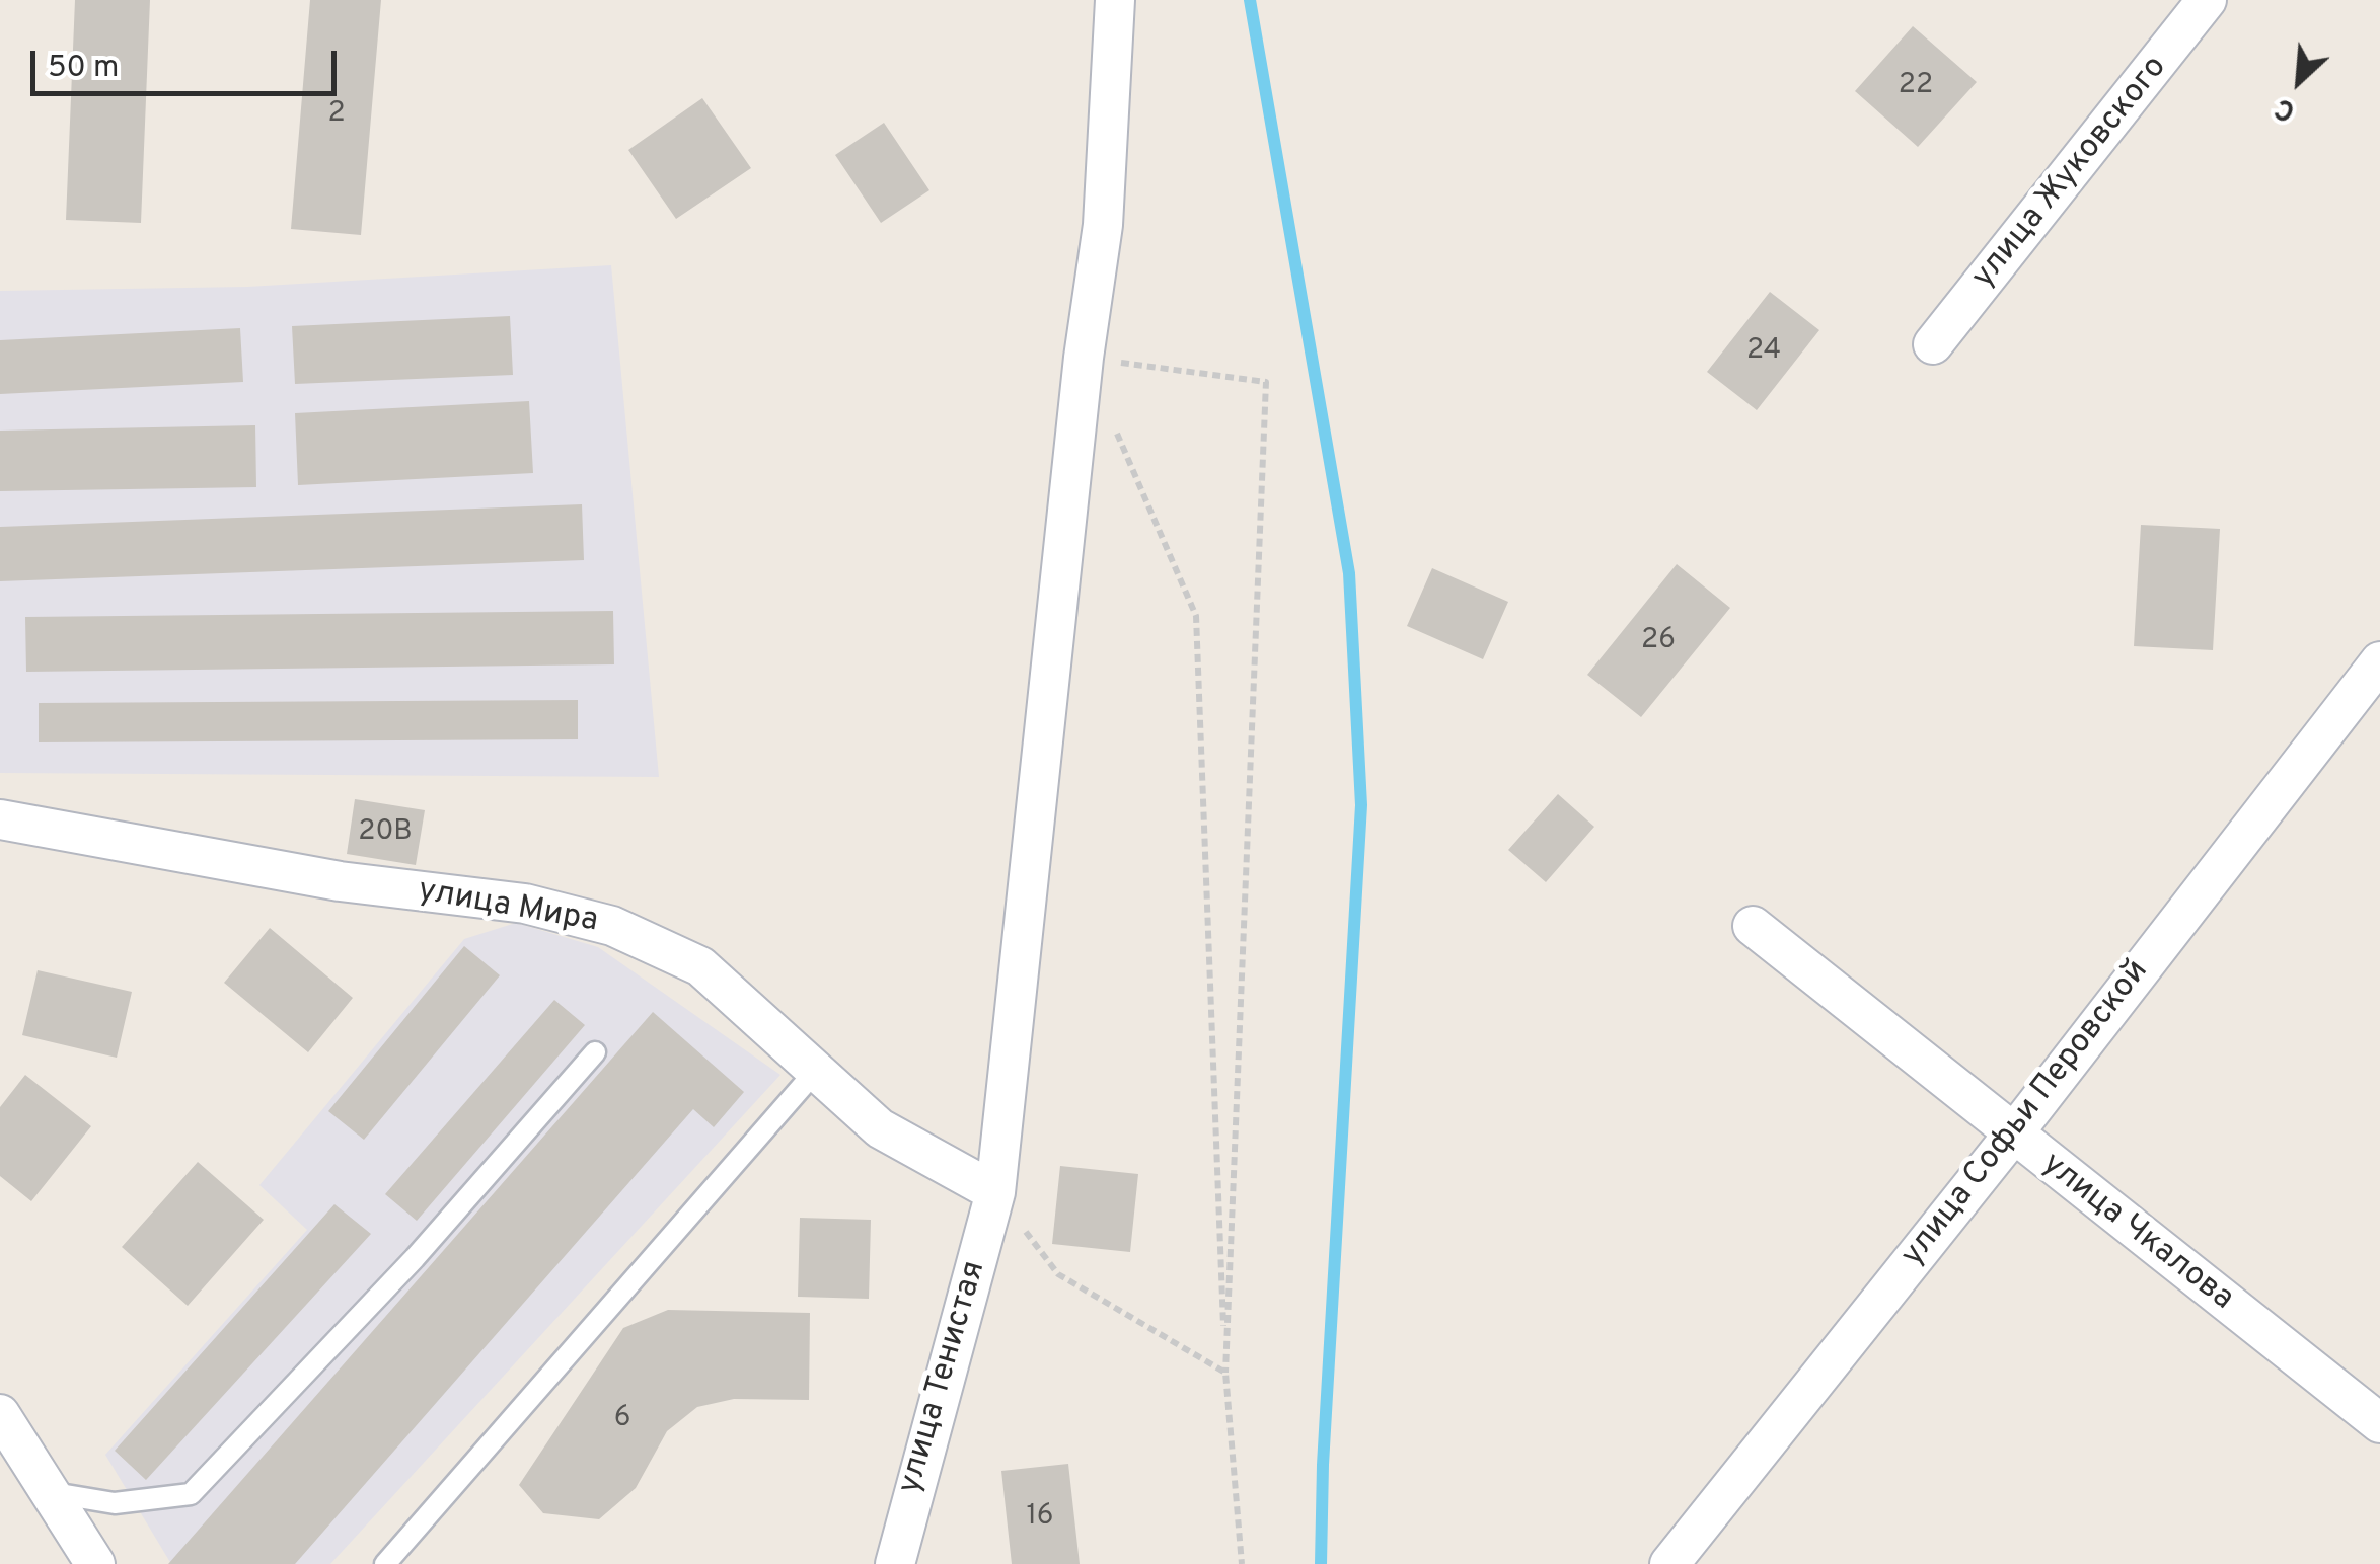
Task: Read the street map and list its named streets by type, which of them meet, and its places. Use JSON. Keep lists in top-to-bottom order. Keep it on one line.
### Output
{"streets":{"street":["улица Жуковского","улица Мира","улица Софьи Перовской","улица Чкалова","улица Тенистая"]},"crossings":[["улица Мира","улица Тенистая"],["улица Софьи Перовской","улица Чкалова"]],"house_numbers":["22","2","24","26","20В","6","16"],"scale_bar":"50 m","north":"bottom left"}
